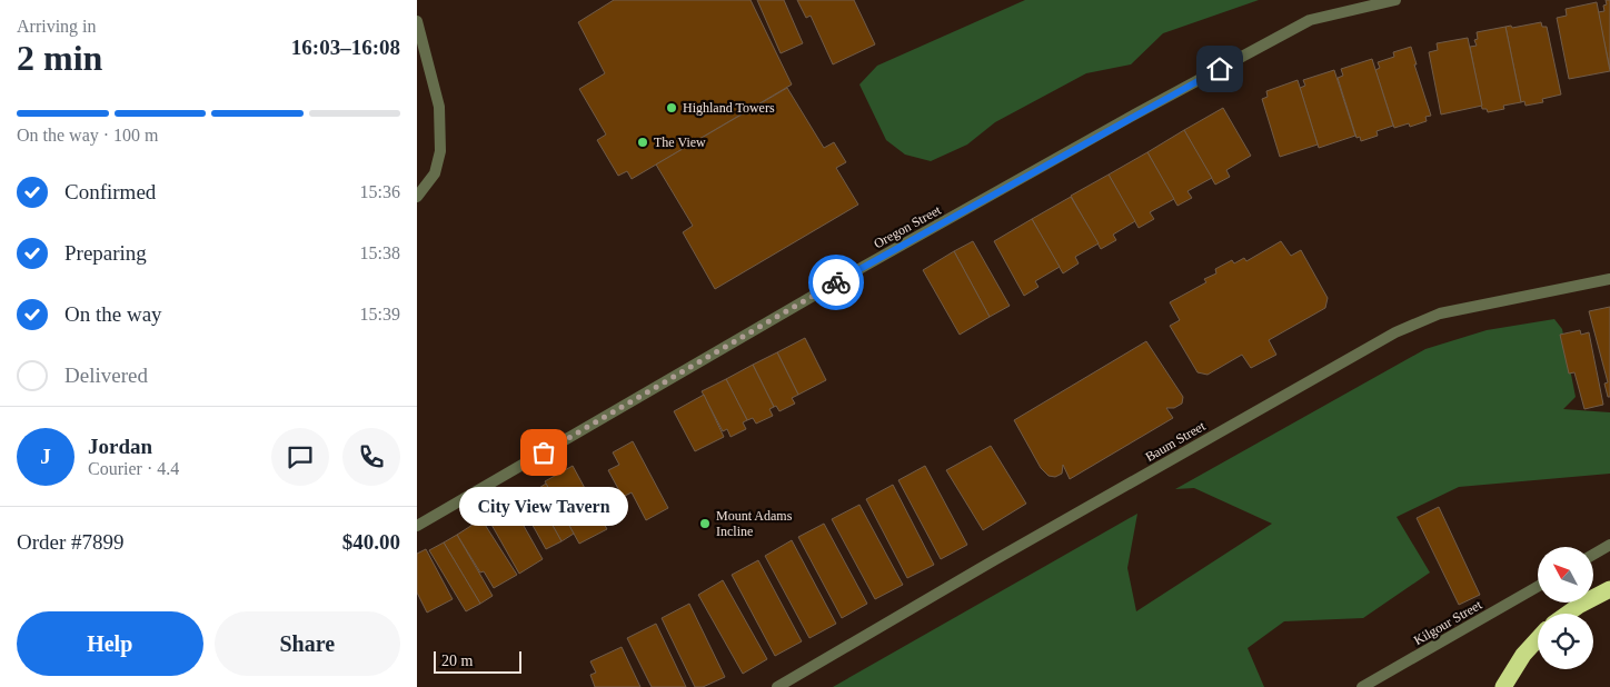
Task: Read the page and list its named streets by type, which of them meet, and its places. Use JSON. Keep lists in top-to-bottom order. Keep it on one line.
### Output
{"streets":{"street":["Oregon Street","Baum Street","Kilgour Street"]},"places":["Highland Towers","The View","City View Tavern","Mount Adams Incline"],"scale_bar":"20 m","north":"top left","page":{"heading":["2 min","Arriving in","16:03–16:08"],"panel":["Jordan","Courier · 4.4","Order #7899","$40.00"],"bar":"On the way · 100 m","list":[["Confirmed","15:36"],["Preparing","15:38"],["On the way","15:39"],"Delivered"],"round":"J","bubble":"City View Tavern","buttons":["Help","Share"],"scale":"20 m"}}
